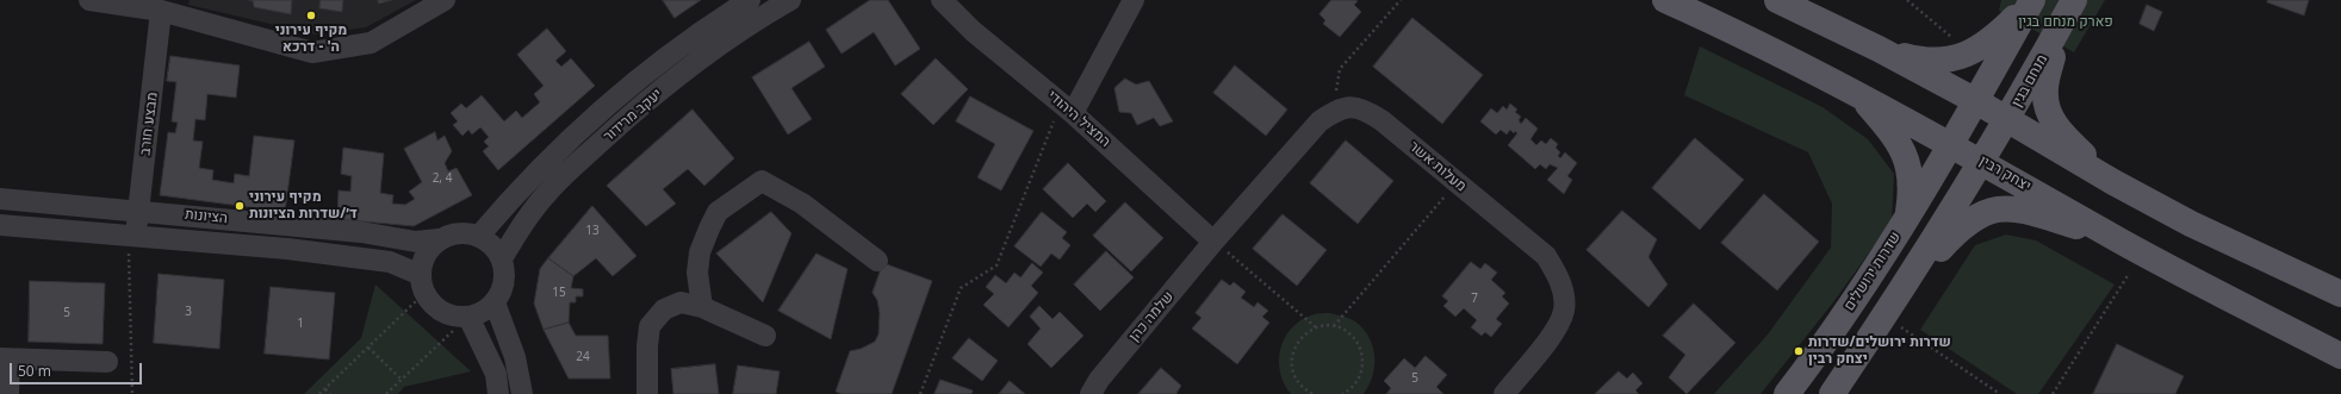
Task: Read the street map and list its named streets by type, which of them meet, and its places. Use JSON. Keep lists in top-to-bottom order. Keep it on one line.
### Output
{"streets":{"main road":["מנחם בגין","יצחק רבין","שדרות ירושלים"],"street":["יעקב מרידור","המציל היהודי","מבצע חורב","מעלות אשר","הציונות","שלמה כהן"]},"crossings":[["מנחם בגין","יצחק רבין"],["יעקב מרידור","הציונות"],["המציל היהודי","שלמה כהן"],["מבצע חורב","הציונות"],["יצחק רבין","שדרות ירושלים"]],"parks":["פארק מנחם בגין"],"places":["מקיף עירוני ה' - דרכא","מקיף עירוני ד׳/שדרות הציונות","שדרות ירושלים/שדרות יצחק רבין"],"house_numbers":["2, 4","13","15","7","3","5","1","24","5"],"scale_bar":"50 m"}
